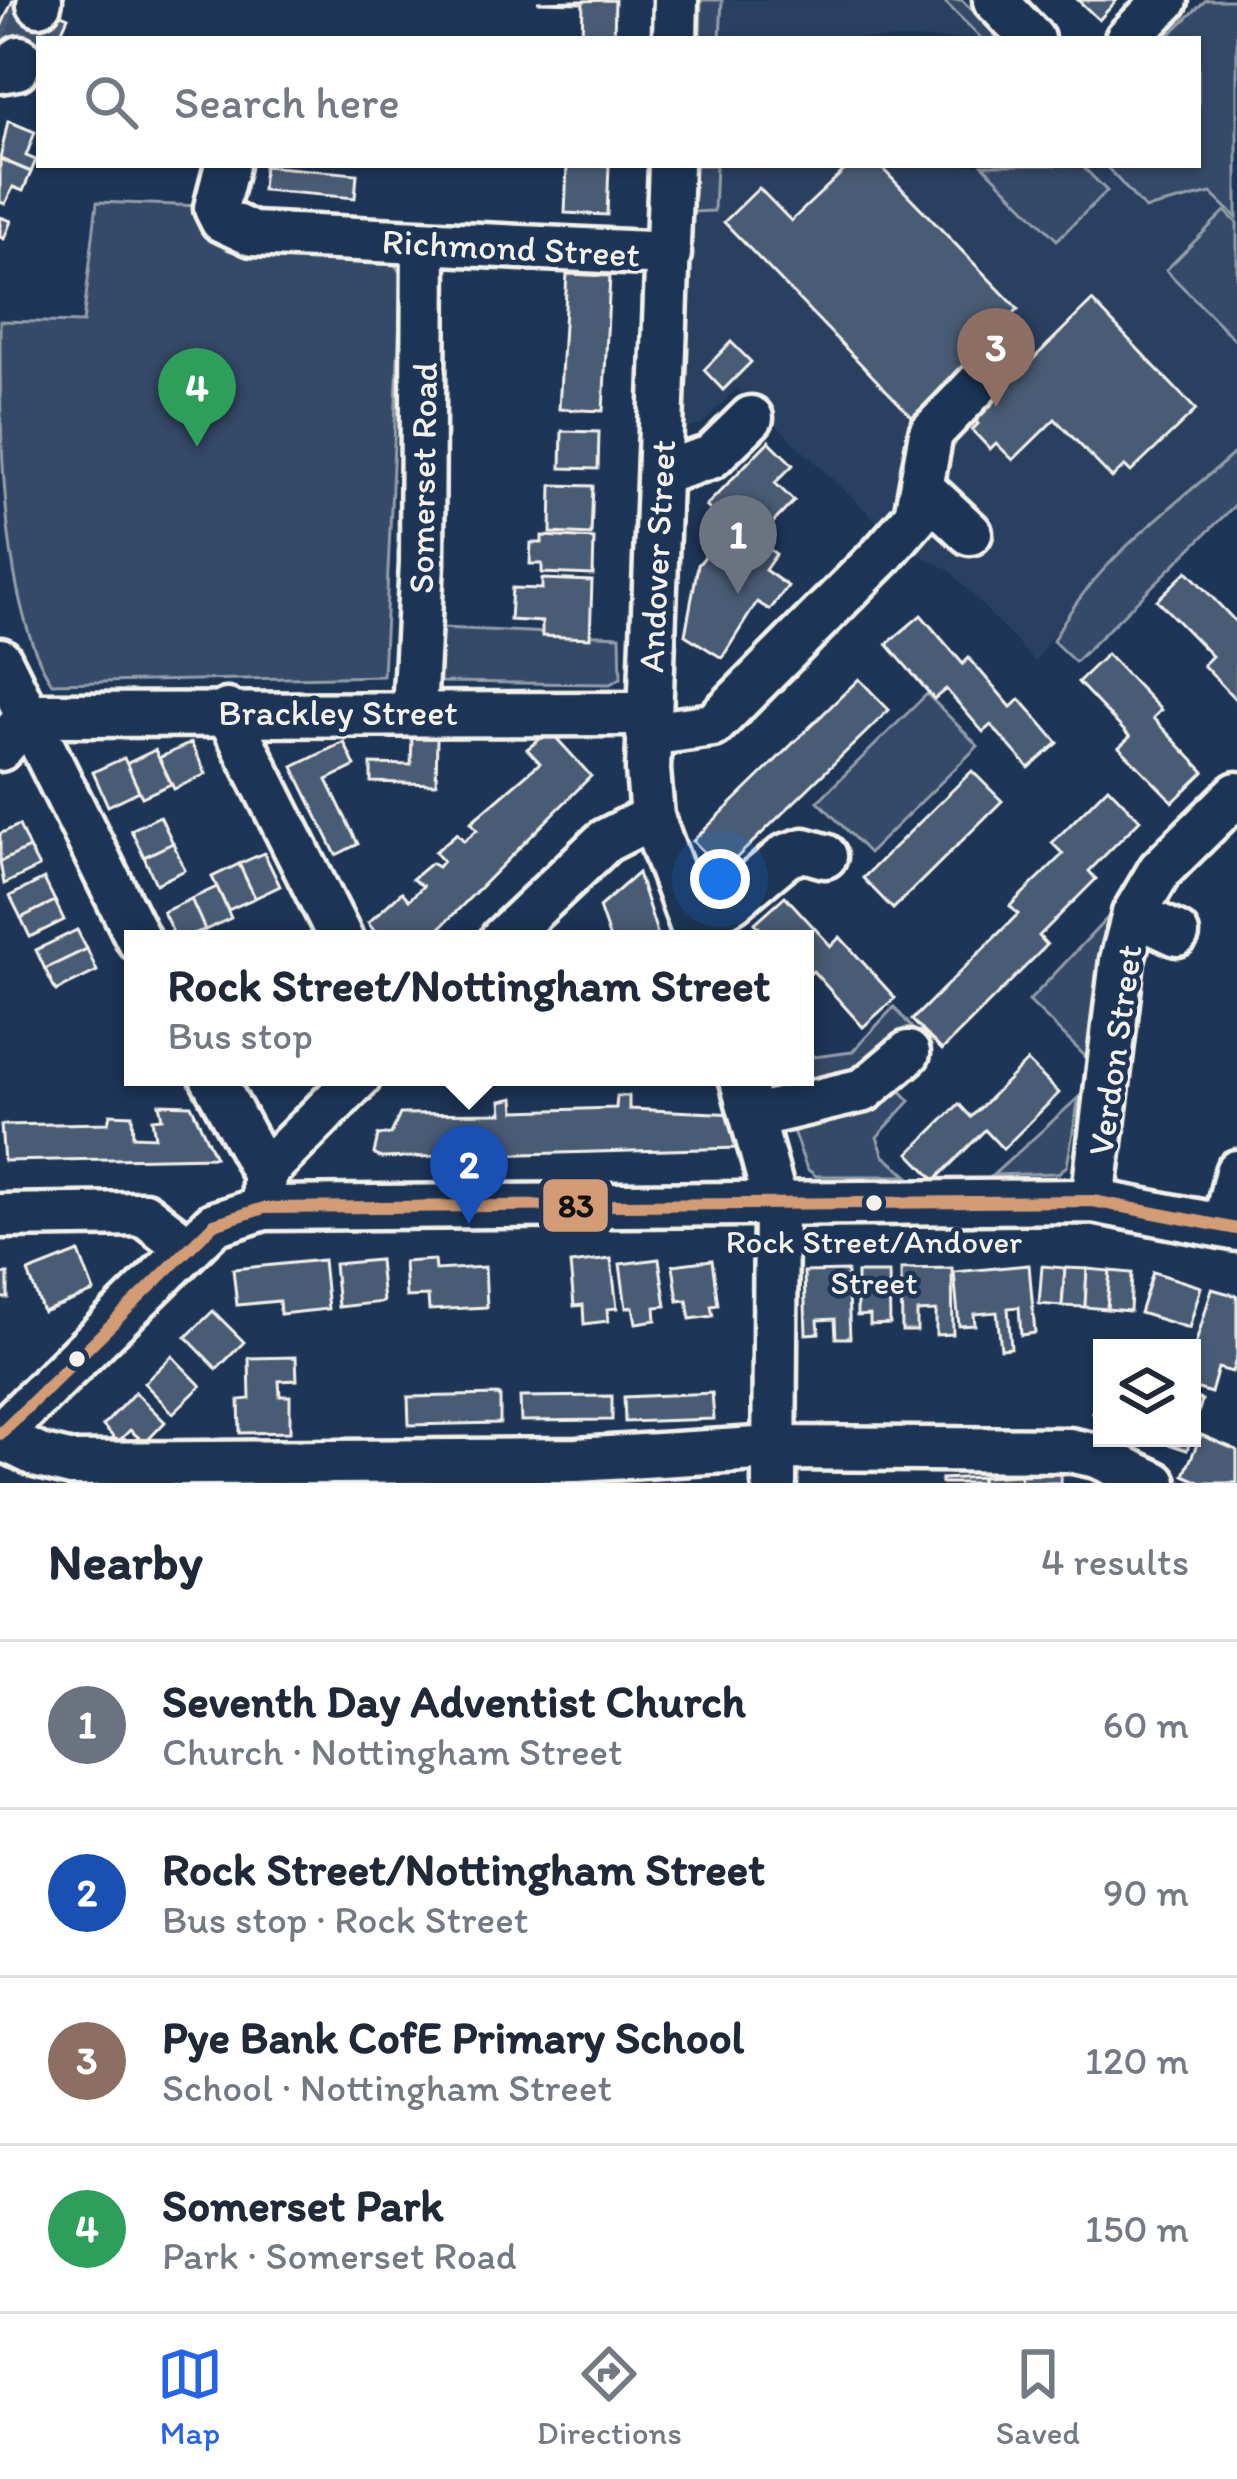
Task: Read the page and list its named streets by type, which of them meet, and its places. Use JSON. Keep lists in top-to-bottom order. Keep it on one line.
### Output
{"streets":{"street":["Richmond Street","Somerset Road","Andover Street","Brackley Street","Verdon Street"]},"crossings":[["Richmond Street","Somerset Road"],["Richmond Street","Andover Street"],["Somerset Road","Brackley Street"],["Andover Street","Brackley Street"]],"places":["Rock Street/Andover Street"],"lines":["transit line 83"],"page":{"search":"Search here","pins":["3","4","1","2"],"popup":["Rock Street/Nottingham Street","Bus stop"],"heading":["Nearby","4 results"],"list":[{"mark":"1","name":"Seventh Day Adventist Church","note":"Church · Nottingham Street","value":"60 m"},{"mark":"2","name":"Rock Street/Nottingham Street","note":"Bus stop · Rock Street","value":"90 m"},{"mark":"3","name":"Pye Bank CofE Primary School","note":"School · Nottingham Street","value":"120 m"},{"mark":"4","name":"Somerset Park","note":"Park · Somerset Road","value":"150 m"}],"nav":["Map","Directions","Saved"]}}
